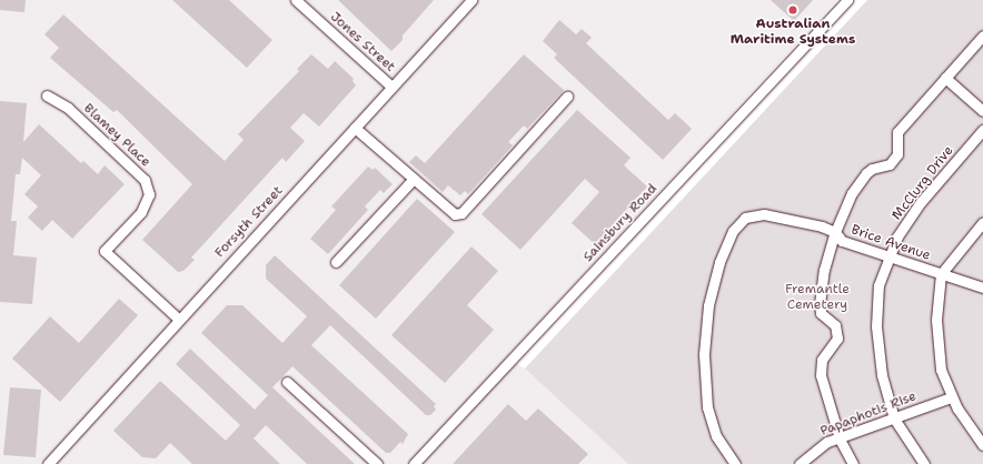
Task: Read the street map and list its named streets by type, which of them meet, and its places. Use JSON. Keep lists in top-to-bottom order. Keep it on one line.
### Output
{"streets":{"street":["Jones Street","Blamey Place","McClurg Drive","Forsyth Street","Sainsbury Road","Brice Avenue","Papaphotis Rise"]},"crossings":[["Jones Street","Forsyth Street"],["Blamey Place","Forsyth Street"],["McClurg Drive","Brice Avenue"],["McClurg Drive","Papaphotis Rise"]],"parks":["Fremantle Cemetery"],"places":["Australian Maritime Systems"]}
